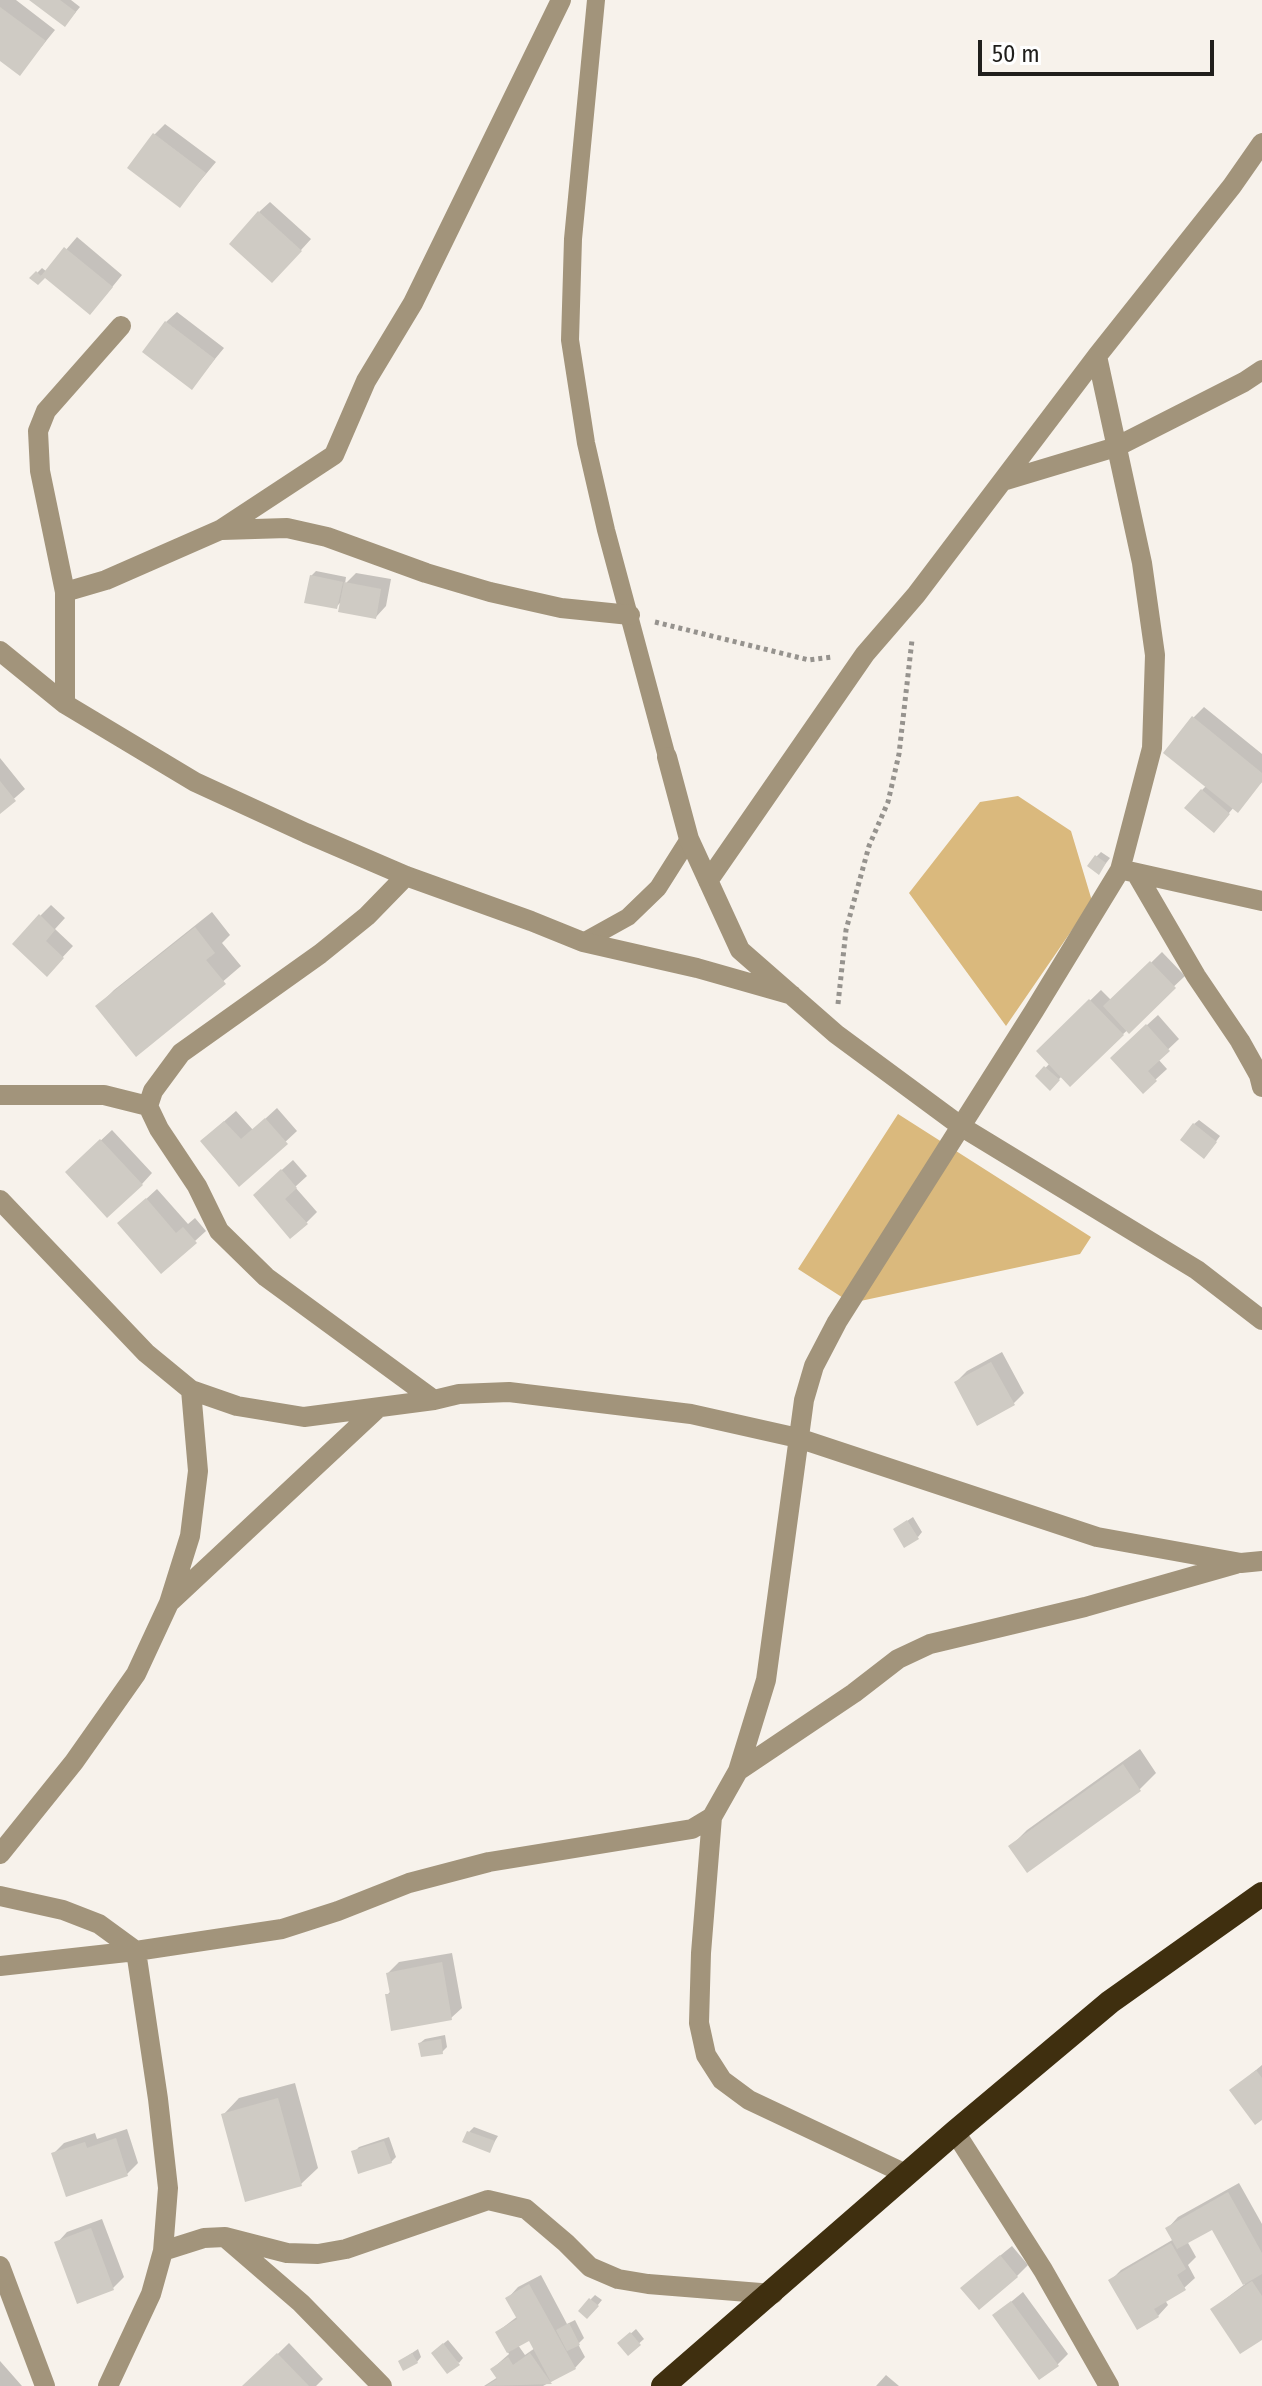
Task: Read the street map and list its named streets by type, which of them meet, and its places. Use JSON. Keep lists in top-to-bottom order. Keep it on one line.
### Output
{"scale_bar":"50 m"}
